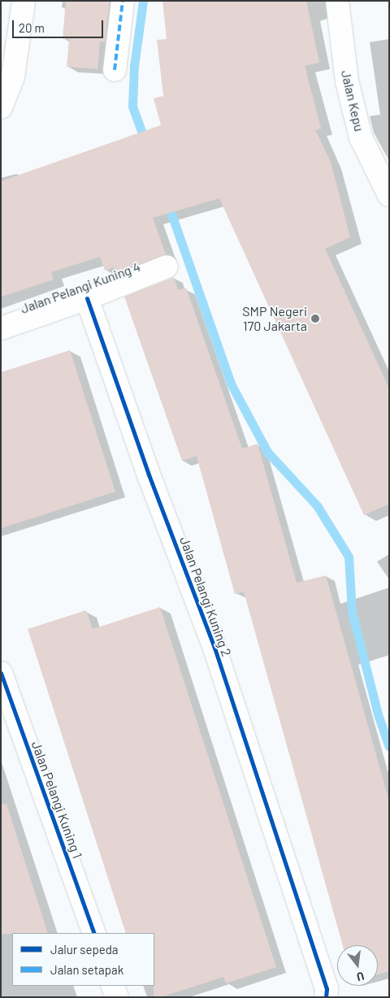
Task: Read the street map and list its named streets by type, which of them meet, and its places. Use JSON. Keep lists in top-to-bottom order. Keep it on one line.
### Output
{"streets":{"street":["Jalan Kepu","Jalan Pelangi Kuning 4","Jalan Pelangi Kuning 2","Jalan Pelangi Kuning 1"]},"crossings":[["Jalan Pelangi Kuning 4","Jalan Pelangi Kuning 2"]],"places":["SMP Negeri 170 Jakarta"],"legend":["Jalur sepeda","Jalan setapak"],"scale_bar":"20 m","north":"bottom"}
